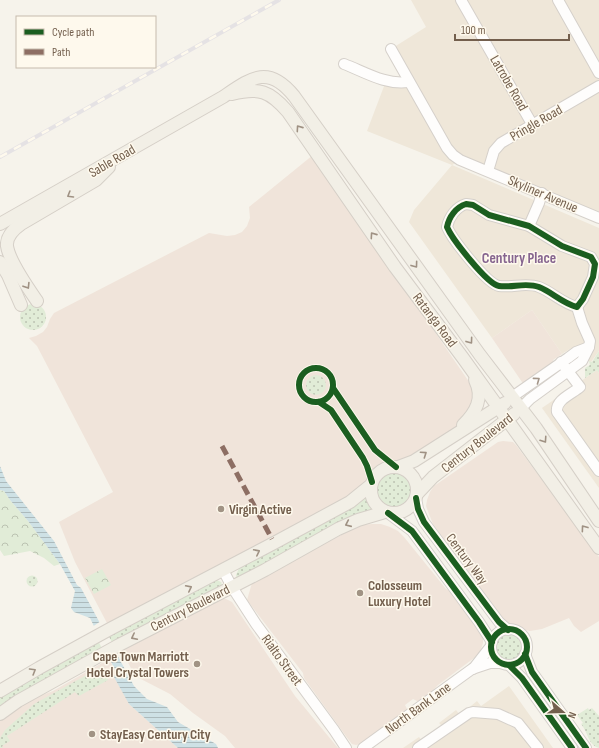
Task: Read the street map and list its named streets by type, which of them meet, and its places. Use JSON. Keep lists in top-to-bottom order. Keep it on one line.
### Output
{"streets":{"main road":["Sable Road","Ratanga Road","Century Boulevard"],"street":["Latrobe Road","Pringle Road","Skyliner Avenue","Century Way","Rialto Street","North Bank Lane"]},"crossings":[["Latrobe Road","Pringle Road"],["Pringle Road","Skyliner Avenue"],["Sable Road","Ratanga Road"],["Ratanga Road","Century Boulevard"],["Century Boulevard","Century Way"],["Century Boulevard","Rialto Street"],["Century Way","North Bank Lane"]],"districts":["Century Place"],"places":["Virgin Active","Colosseum Luxury Hotel","Cape Town Marriott Hotel Crystal Towers","StayEasy Century City"],"legend":["Cycle path","Path"],"scale_bar":"100 m","north":"right"}
